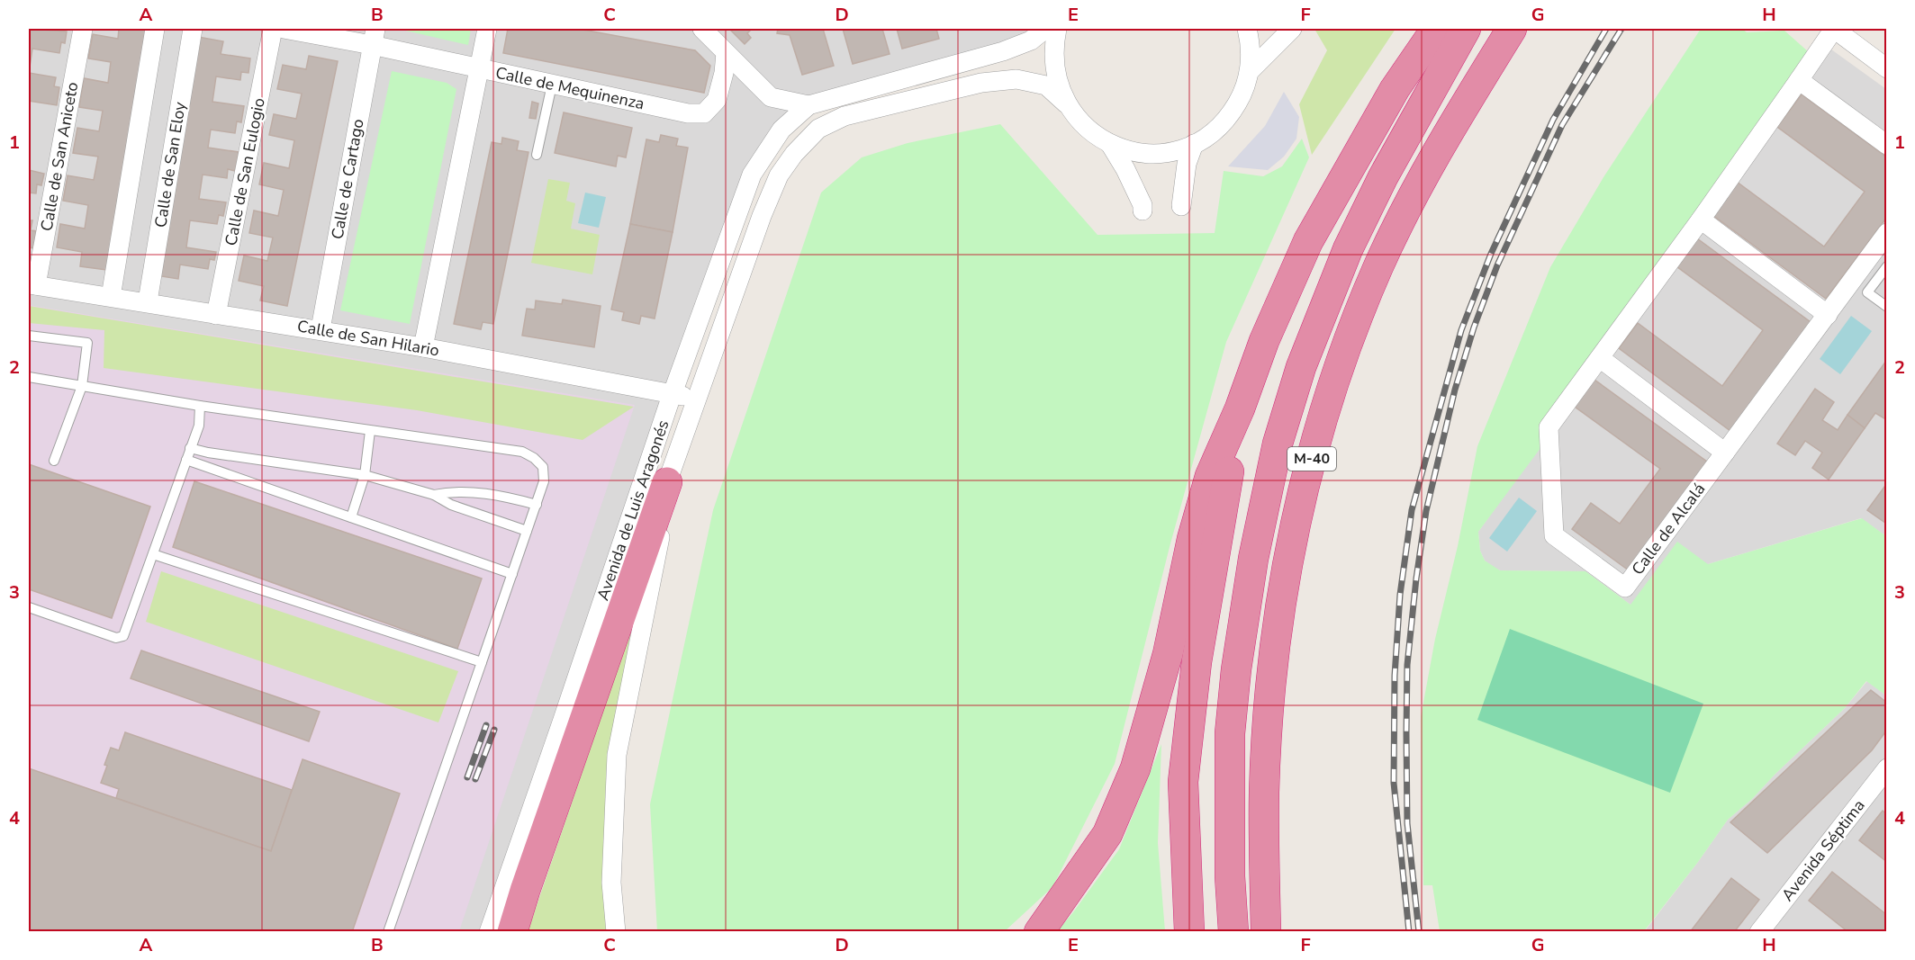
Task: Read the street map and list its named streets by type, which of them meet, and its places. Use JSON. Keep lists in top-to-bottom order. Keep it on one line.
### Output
{"streets":{"highway":["M-40"],"street":["Calle de Mequinenza","Calle de San Aniceto","Calle de San Eloy","Calle de San Eulogio","Calle de Cartago","Calle de San Hilario","Avenida de Luis Aragonés","Calle de Alcalá","Avenida Séptima"]},"crossings":[["Calle de Mequinenza","Calle de Cartago"],["Calle de San Aniceto","Calle de San Hilario"],["Calle de San Eloy","Calle de San Hilario"],["Calle de San Eulogio","Calle de San Hilario"],["Calle de Cartago","Calle de San Hilario"],["Calle de San Hilario","Avenida de Luis Aragonés"]],"grid":{"columns":["A","B","C","D","E","F","G","H"],"rows":["1","2","3","4"]}}
